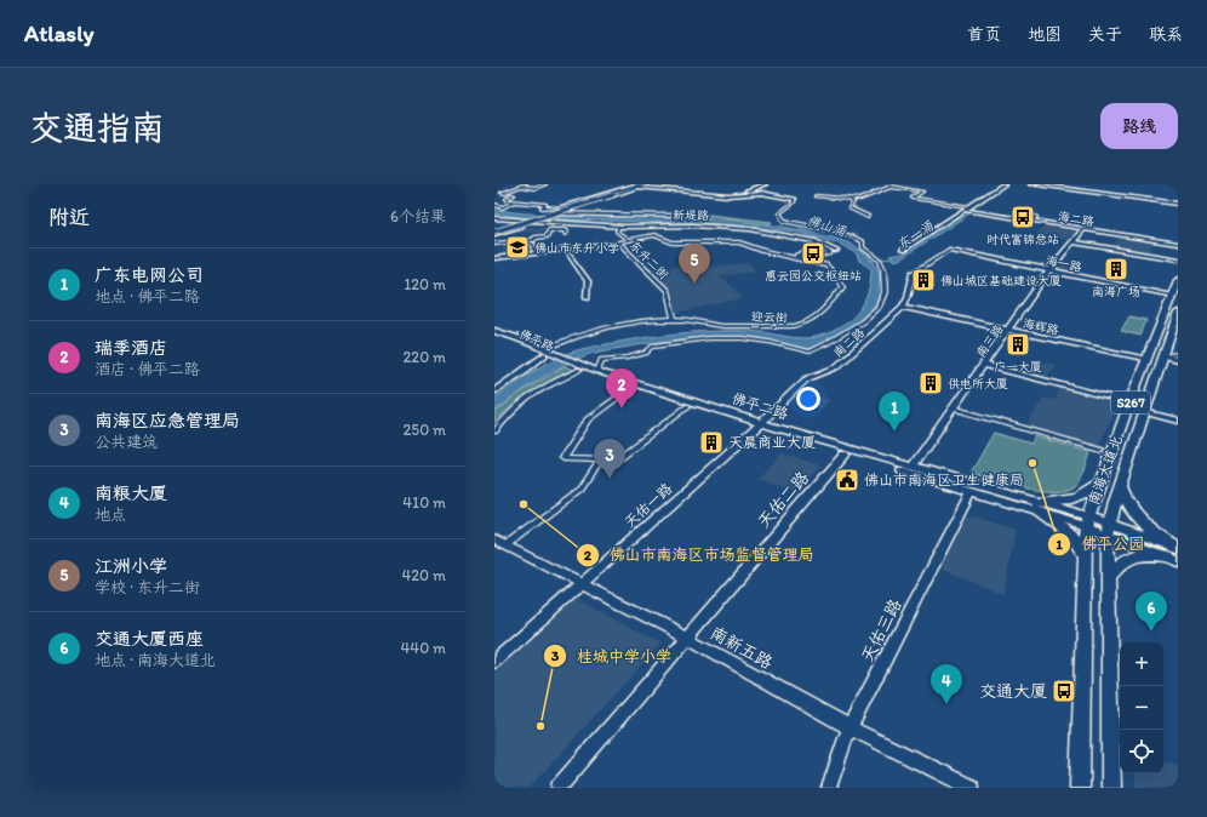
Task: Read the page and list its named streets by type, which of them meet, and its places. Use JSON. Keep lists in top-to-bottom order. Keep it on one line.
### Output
{"streets":{"highway":["S267","南海大道北"],"main road":["佛平二路"],"street":["新堤路","海二路","东升二街","海一路","迎云街","海辉路","佛平路","南三路","南二路","天佑二路","天佑一路","天佑三路","南新五路"]},"crossings":[["海二路","南三路"],["东升二街","迎云街"],["海一路","南三路"],["海一路","南海大道北"],["迎云街","佛平路"],["海辉路","南三路"],["海辉路","南二路"],["海辉路","南海大道北"],["佛平路","佛平二路"],["南三路","佛平二路"],["南二路","佛平二路"],["南二路","天佑一路"],["佛平二路","南海大道北"],["佛平二路","天佑二路"],["佛平二路","天佑一路"],["佛平二路","天佑三路"],["天佑二路","南新五路"],["天佑一路","南新五路"],["天佑三路","南新五路"]],"water":["佛山涌","东一涌"],"places":{"bus stop":["时代富锦总站","惠云园公交枢纽站","交通大厦"],"school or university":["佛山市东升小学"],"building":["南海广场","佛山城区基础建设大厦","广一大厦","供电所大厦","天晨商业大厦"],"other":["佛平公园","佛山市南海区市场监督管理局","桂城中学小学"],"public building":["佛山市南海区卫生健康局"]},"page":{"header":"Atlasly","nav":["首页","地图","关于","联系"],"buttons":"路线","title":"交通指南","heading":["附近","6个结果"],"pins":["5","2","1","3","6","4"],"list":[{"mark":"1","name":"广东电网公司","note":"地点 · 佛平二路","value":"120 m"},{"mark":"2","name":"瑞季酒店","note":"酒店 · 佛平二路","value":"220 m"},{"mark":"3","name":"南海区应急管理局","note":"公共建筑","value":"250 m"},{"mark":"4","name":"南粮大厦","note":"地点","value":"410 m"},{"mark":"5","name":"江洲小学","note":"学校 · 东升二街","value":"420 m"},{"mark":"6","name":"交通大厦西座","note":"地点 · 南海大道北","value":"440 m"}],"map_buttons":["+","−"]}}
